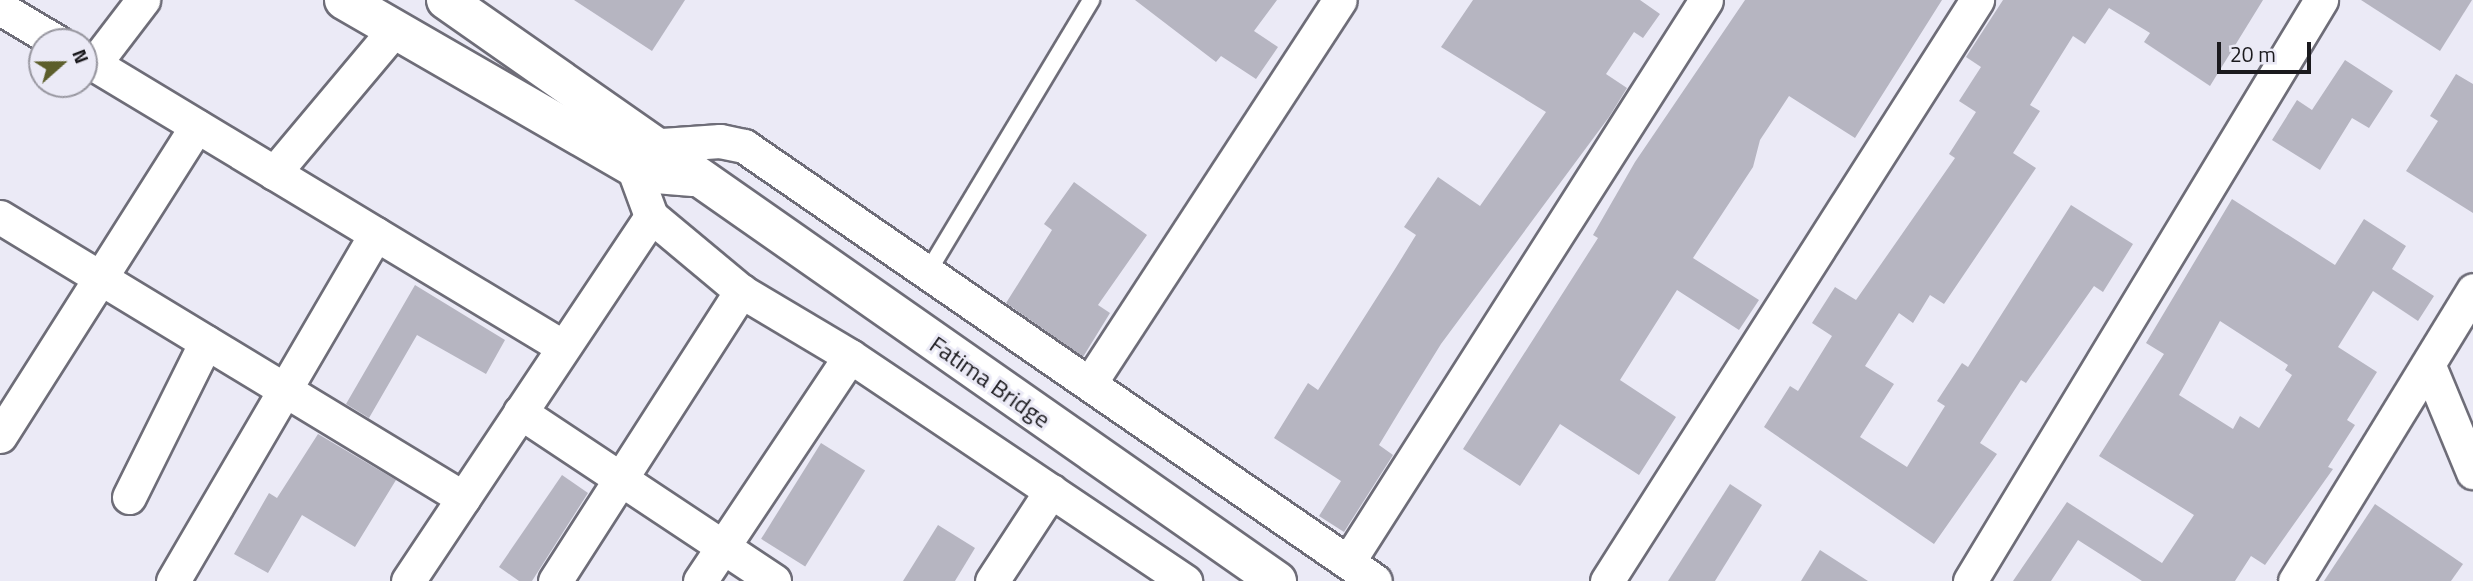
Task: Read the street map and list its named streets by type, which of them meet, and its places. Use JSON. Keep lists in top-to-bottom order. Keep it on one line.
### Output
{"streets":{"main road":["Fatima Bridge"]},"scale_bar":"20 m","north":"right"}
